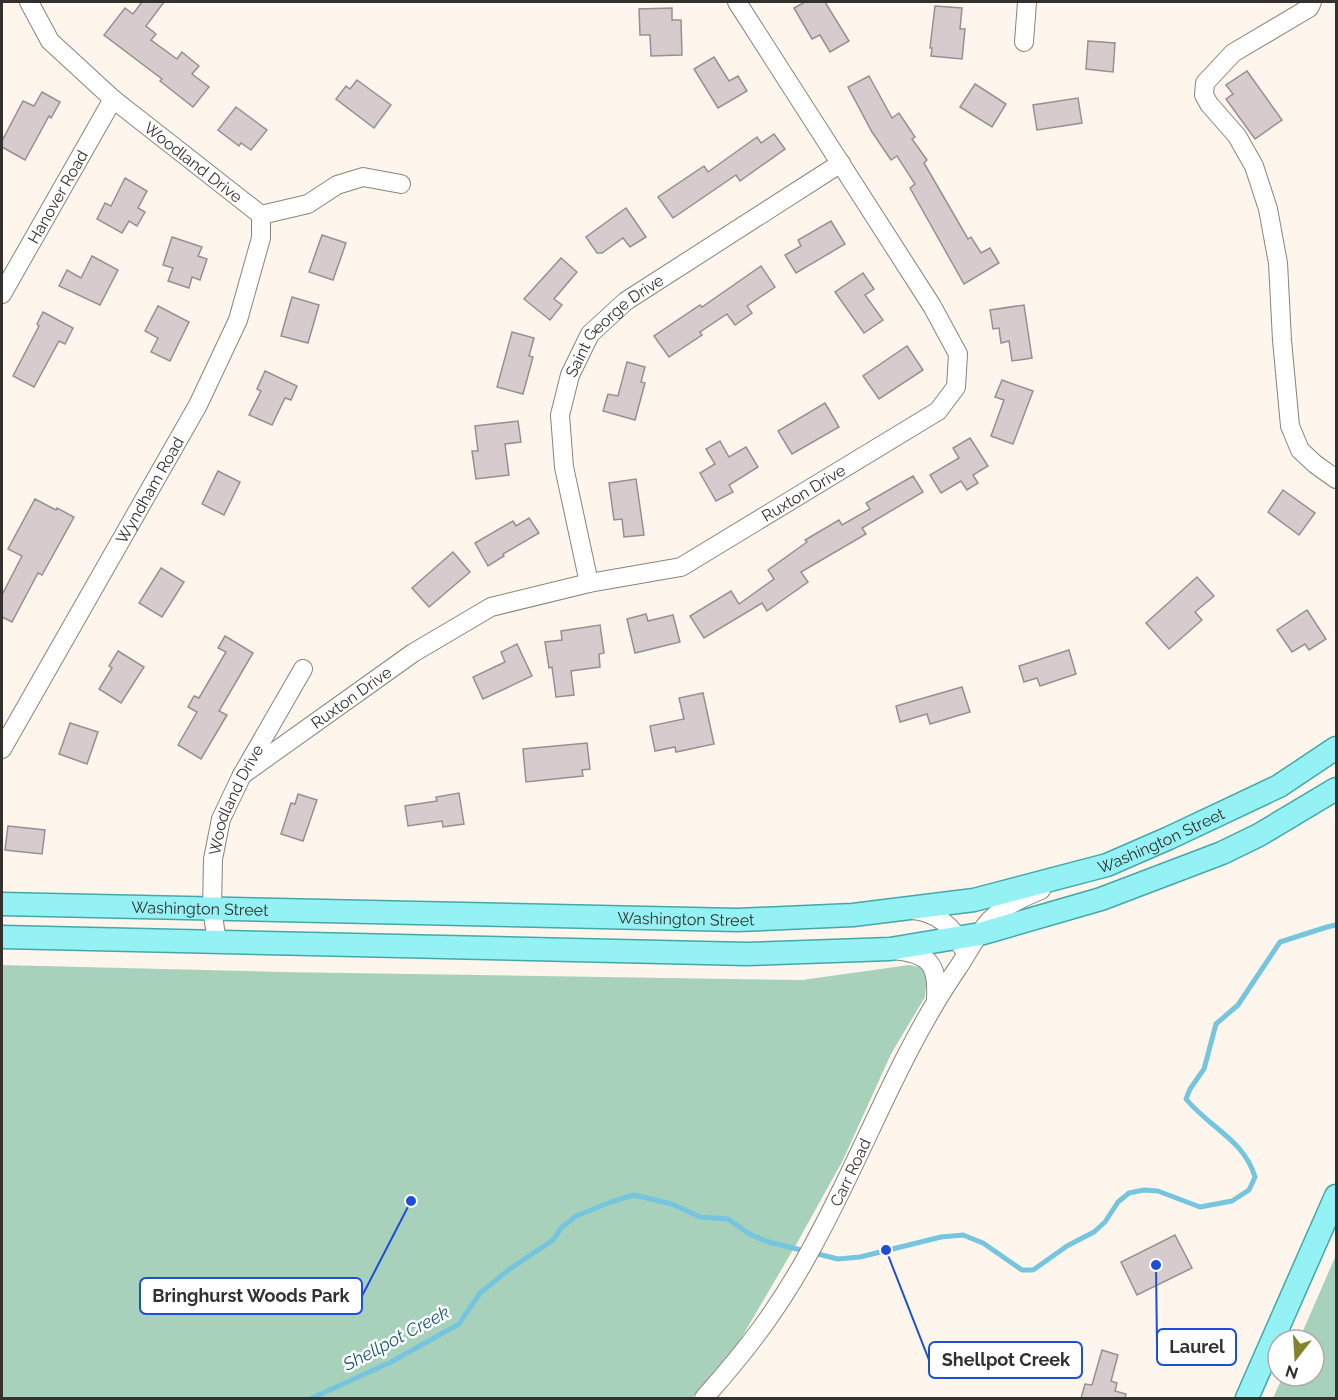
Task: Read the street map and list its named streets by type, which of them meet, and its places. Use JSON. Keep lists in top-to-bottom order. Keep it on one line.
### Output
{"streets":{"main road":["Washington Street"],"street":["Woodland Drive","Hanover Road","Saint George Drive","Wyndham Road","Ruxton Drive","Carr Road"]},"crossings":[["Woodland Drive","Hanover Road"],["Woodland Drive","Wyndham Road"],["Woodland Drive","Ruxton Drive"],["Woodland Drive","Washington Street"],["Saint George Drive","Ruxton Drive"],["Washington Street","Carr Road"]],"water":["Shellpot Creek"],"places":["Bringhurst Woods Park","Shellpot Creek","Laurel"],"north":"bottom"}
